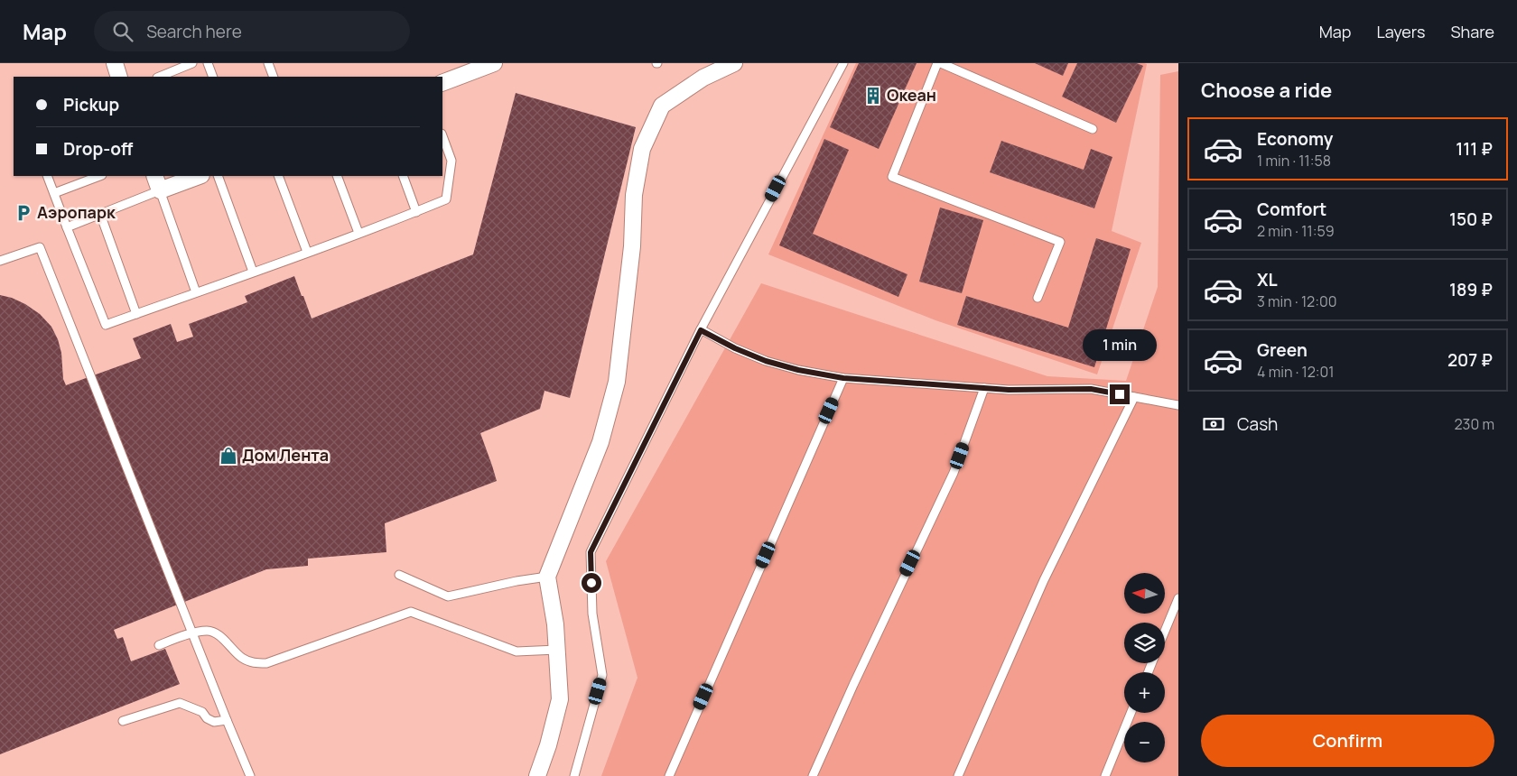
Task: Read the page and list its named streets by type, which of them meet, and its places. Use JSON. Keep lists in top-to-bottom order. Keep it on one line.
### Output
{"places":{"building":["Океан"],"parking":["Аэропарк"],"shop":["Дом Лента"]},"north":"left","page":{"header":"Map","search":"Search here","nav":["Map","Layers","Share"],"heading":"Choose a ride","banner":["Pickup","Drop-off"],"list":[{"name":"Economy","note":"1 min · 11:58","value":"111 ₽"},{"name":"Comfort","note":"2 min · 11:59","value":"150 ₽"},{"name":"XL","note":"3 min · 12:00","value":"189 ₽"},{"name":"Green","note":"4 min · 12:01","value":"207 ₽"}],"bubble":"1 min","pay":["Cash","230 m"],"map_buttons":["+","−"],"buttons":"Confirm"}}
